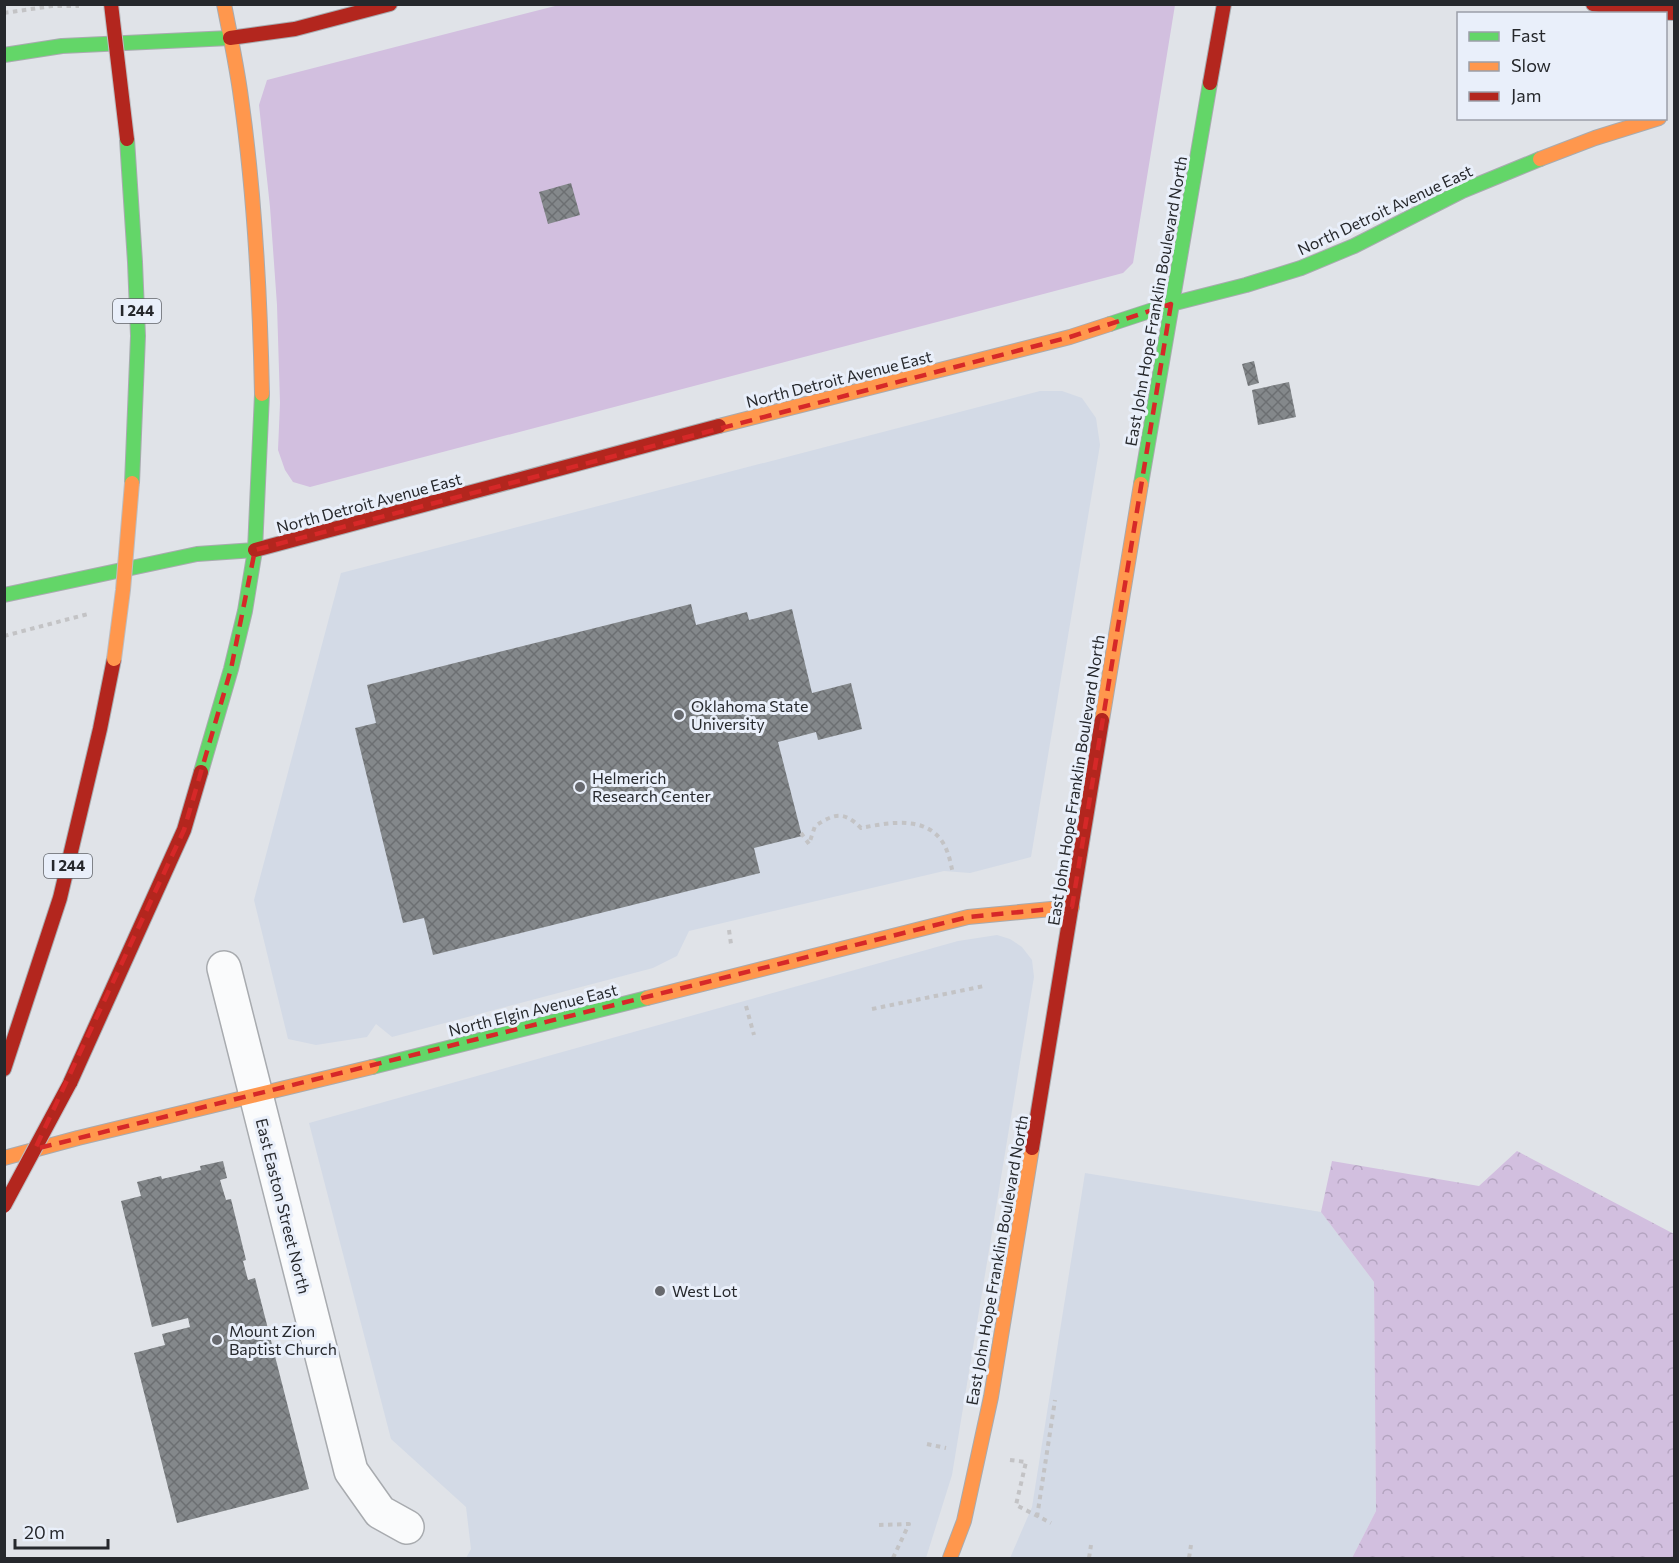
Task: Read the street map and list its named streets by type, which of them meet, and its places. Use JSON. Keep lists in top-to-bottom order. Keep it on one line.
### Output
{"streets":{"main road":["North Detroit Avenue East","East John Hope Franklin Boulevard North","I 244","North Elgin Avenue East"],"street":["East Easton Street North"]},"crossings":[["North Detroit Avenue East","East John Hope Franklin Boulevard North"],["East John Hope Franklin Boulevard North","North Elgin Avenue East"],["North Elgin Avenue East","East Easton Street North"]],"places":["Oklahoma State University","Helmerich Research Center","West Lot","Mount Zion Baptist Church"],"legend":["Fast","Slow","Jam"],"scale_bar":"20 m"}
